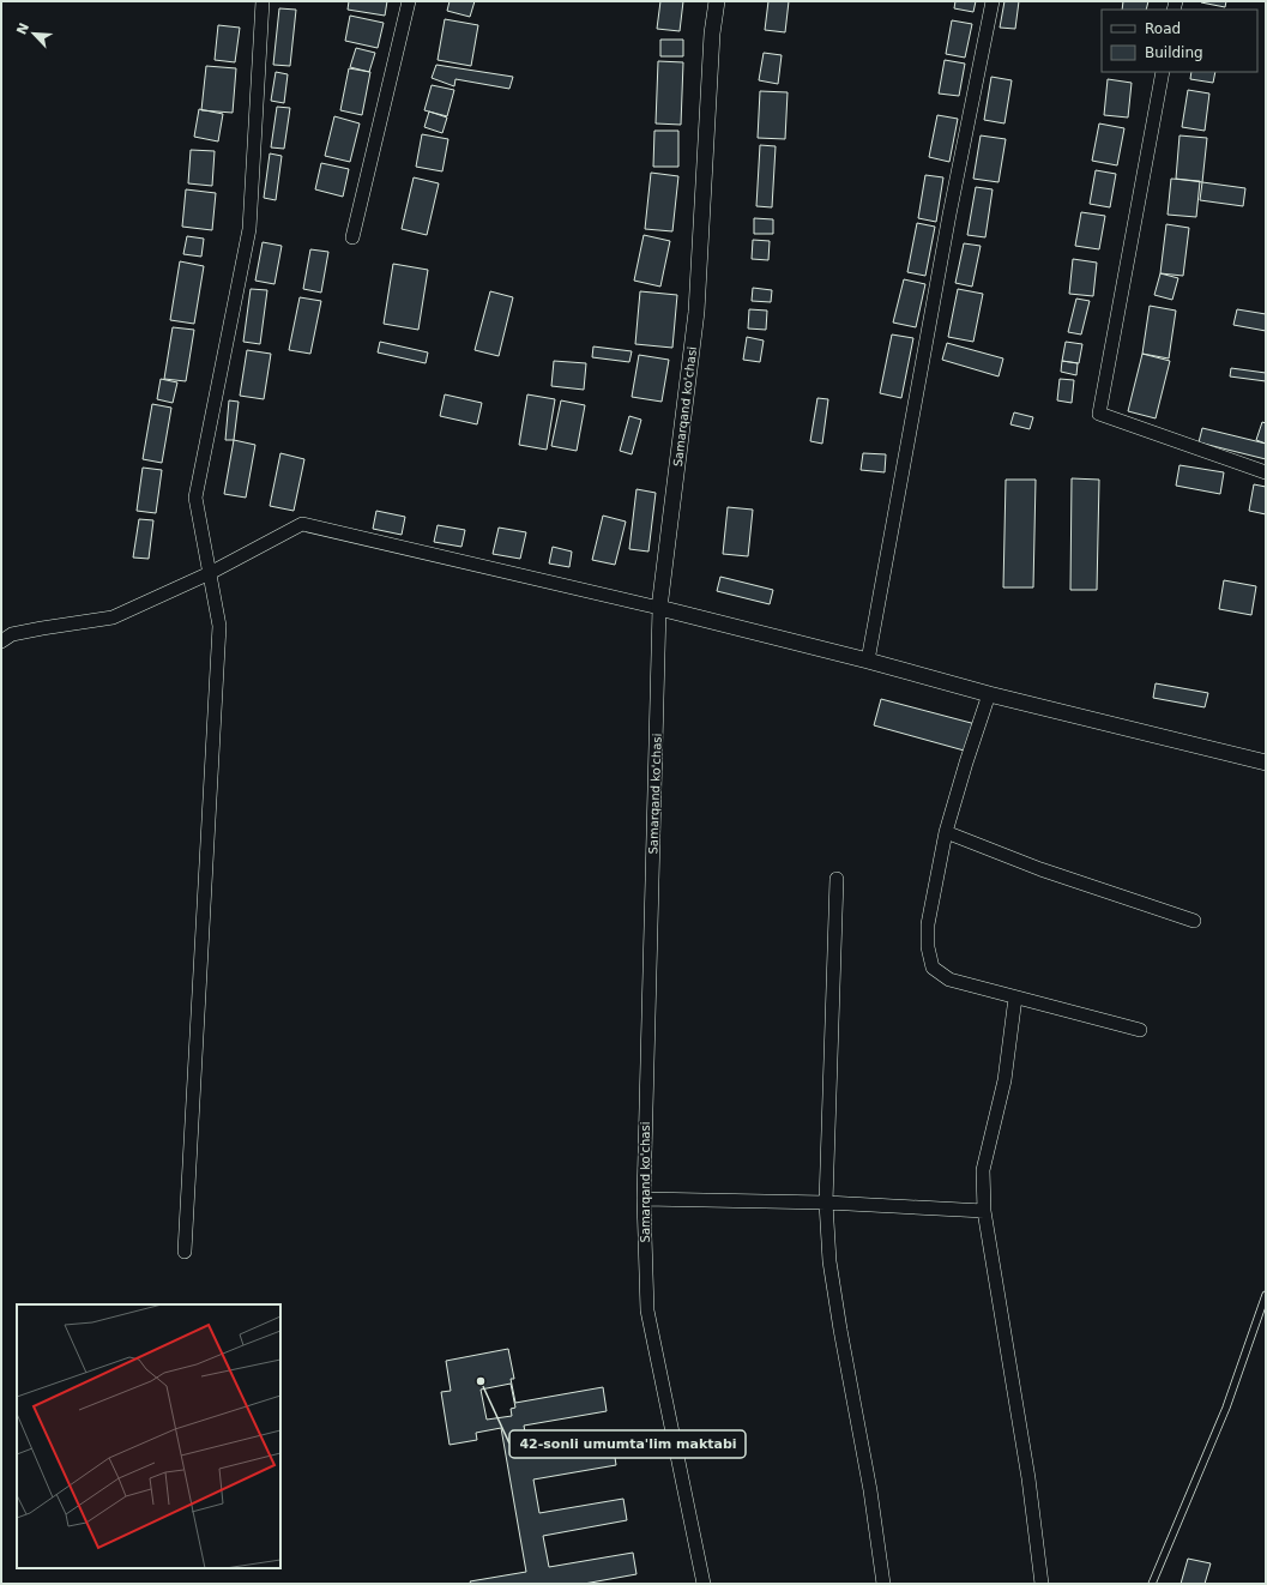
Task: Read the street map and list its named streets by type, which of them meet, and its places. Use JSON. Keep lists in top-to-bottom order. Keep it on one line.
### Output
{"streets":{"street":["Samarqand ko'chasi"]},"places":["42-sonli umumta'lim maktabi"],"legend":["Road","Building"],"north":"top left"}
